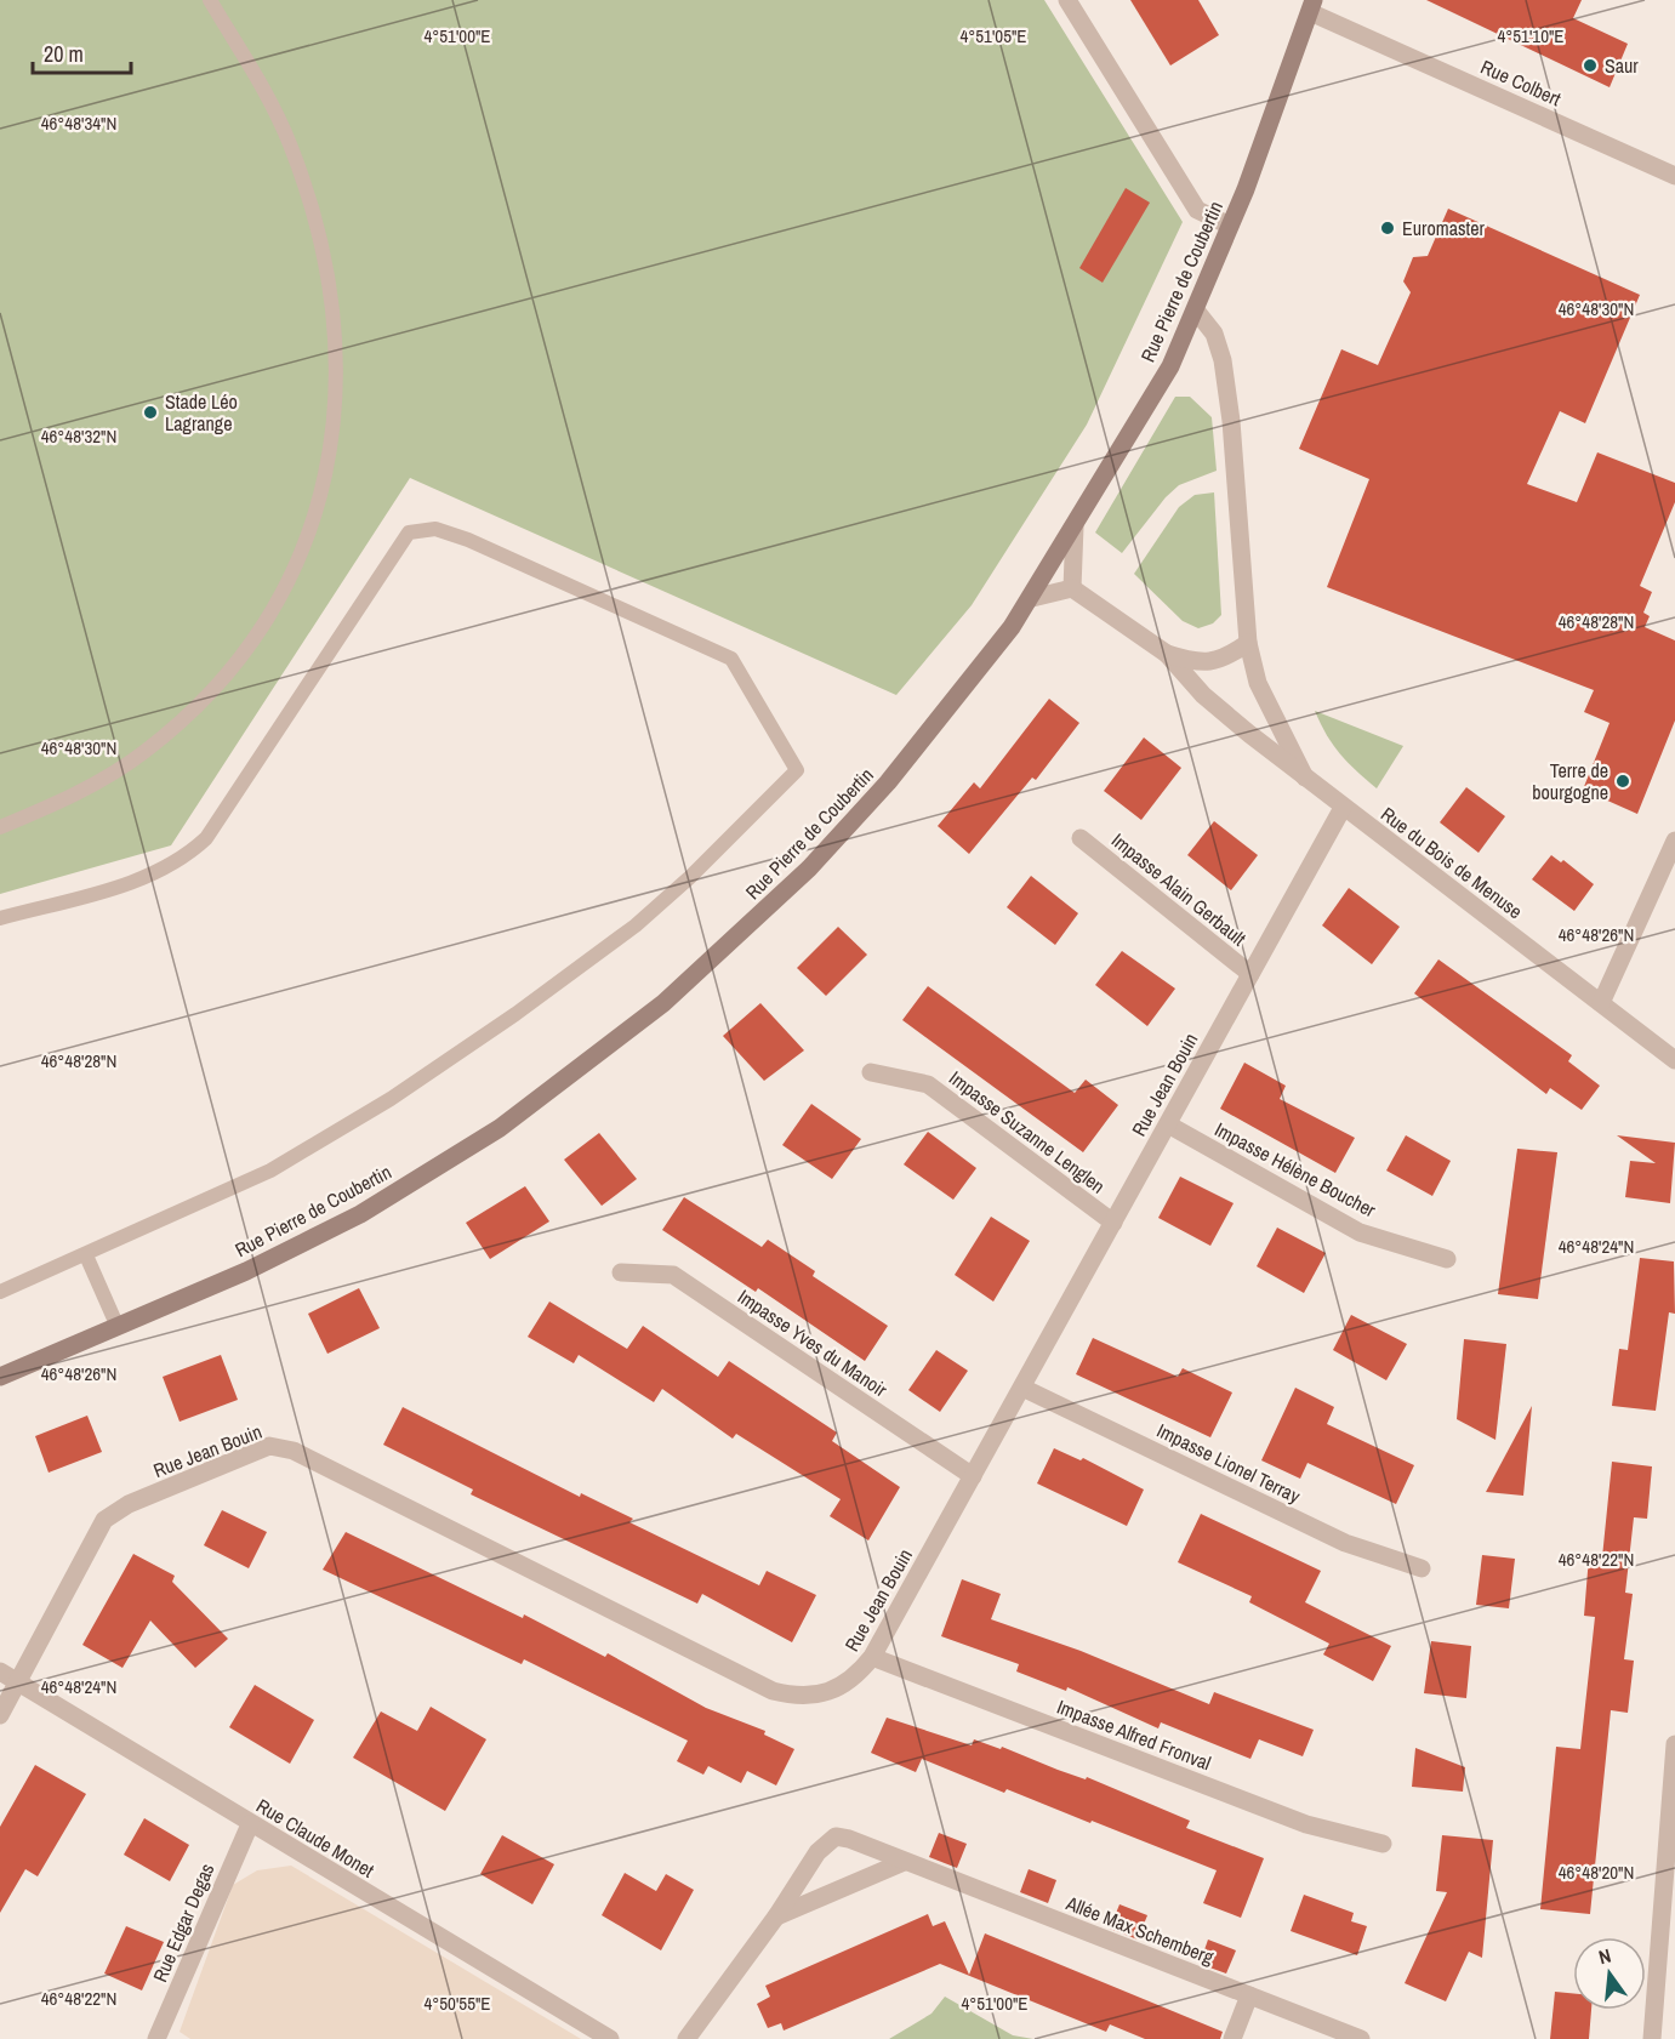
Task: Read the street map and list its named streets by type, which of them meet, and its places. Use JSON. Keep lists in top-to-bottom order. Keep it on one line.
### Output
{"streets":{"main road":["Rue Pierre de Coubertin"],"street":["Rue Colbert","Rue du Bois de Menuse","Impasse Alain Gerbault","Rue Jean Bouin","Impasse Suzanne Lenglen","Impasse Hélène Boucher","Impasse Yves du Manoir","Impasse Lionel Terray","Impasse Alfred Fronval","Rue Claude Monet","Rue Edgar Degas","Allée Max Schemberg"]},"crossings":[["Rue Colbert","Rue Pierre de Coubertin"],["Rue Pierre de Coubertin","Rue du Bois de Menuse"],["Rue du Bois de Menuse","Rue Jean Bouin"],["Impasse Alain Gerbault","Rue Jean Bouin"],["Rue Jean Bouin","Impasse Suzanne Lenglen"],["Rue Jean Bouin","Impasse Hélène Boucher"],["Rue Jean Bouin","Impasse Yves du Manoir"],["Rue Jean Bouin","Impasse Lionel Terray"],["Rue Jean Bouin","Impasse Alfred Fronval"],["Rue Jean Bouin","Rue Claude Monet"],["Rue Claude Monet","Rue Edgar Degas"]],"places":["Saur","Euromaster","Stade Léo Lagrange","Terre de bourgogne"],"scale_bar":"20 m","north":"top","coordinates":["4°51'00\"E","4°51'05\"E","4°51'10\"E","46°48'34\"N","46°48'30\"N","46°48'32\"N","46°48'28\"N","46°48'26\"N","46°48'24\"N","46°48'22\"N","46°48'20\"N","4°50'55\"E"]}
